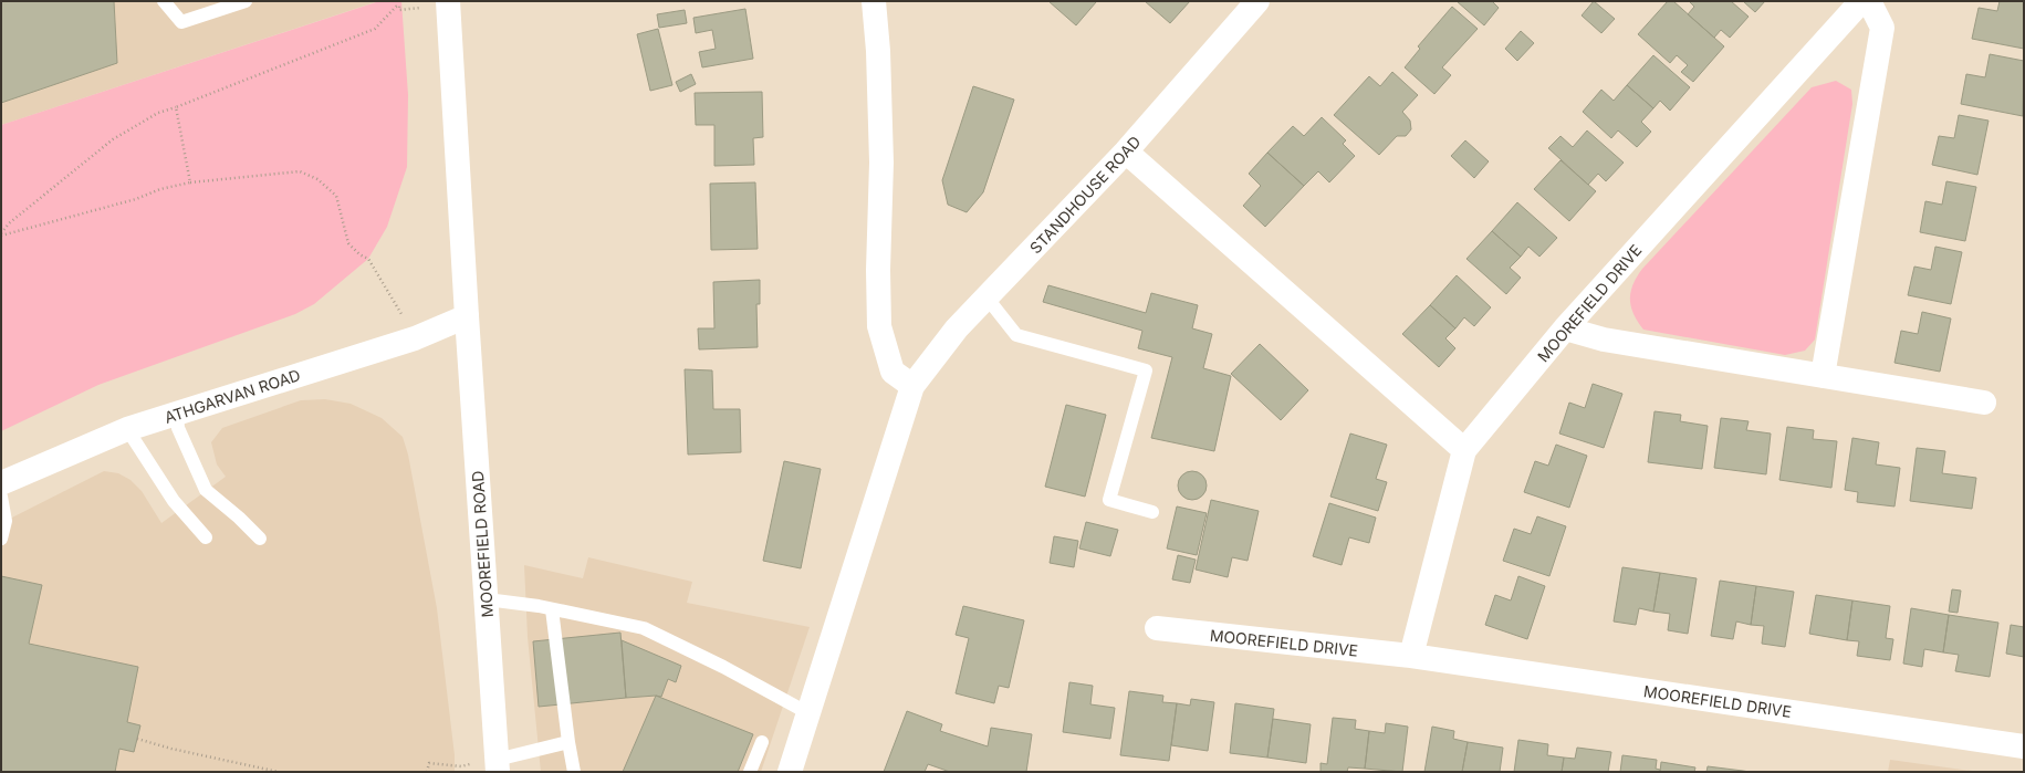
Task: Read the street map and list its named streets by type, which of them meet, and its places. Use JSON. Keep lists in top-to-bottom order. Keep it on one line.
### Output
{"streets":{"street":["STANDHOUSE ROAD","MOOREFIELD DRIVE","ATHGARVAN ROAD","MOOREFIELD ROAD"]},"crossings":[["ATHGARVAN ROAD","MOOREFIELD ROAD"]]}
